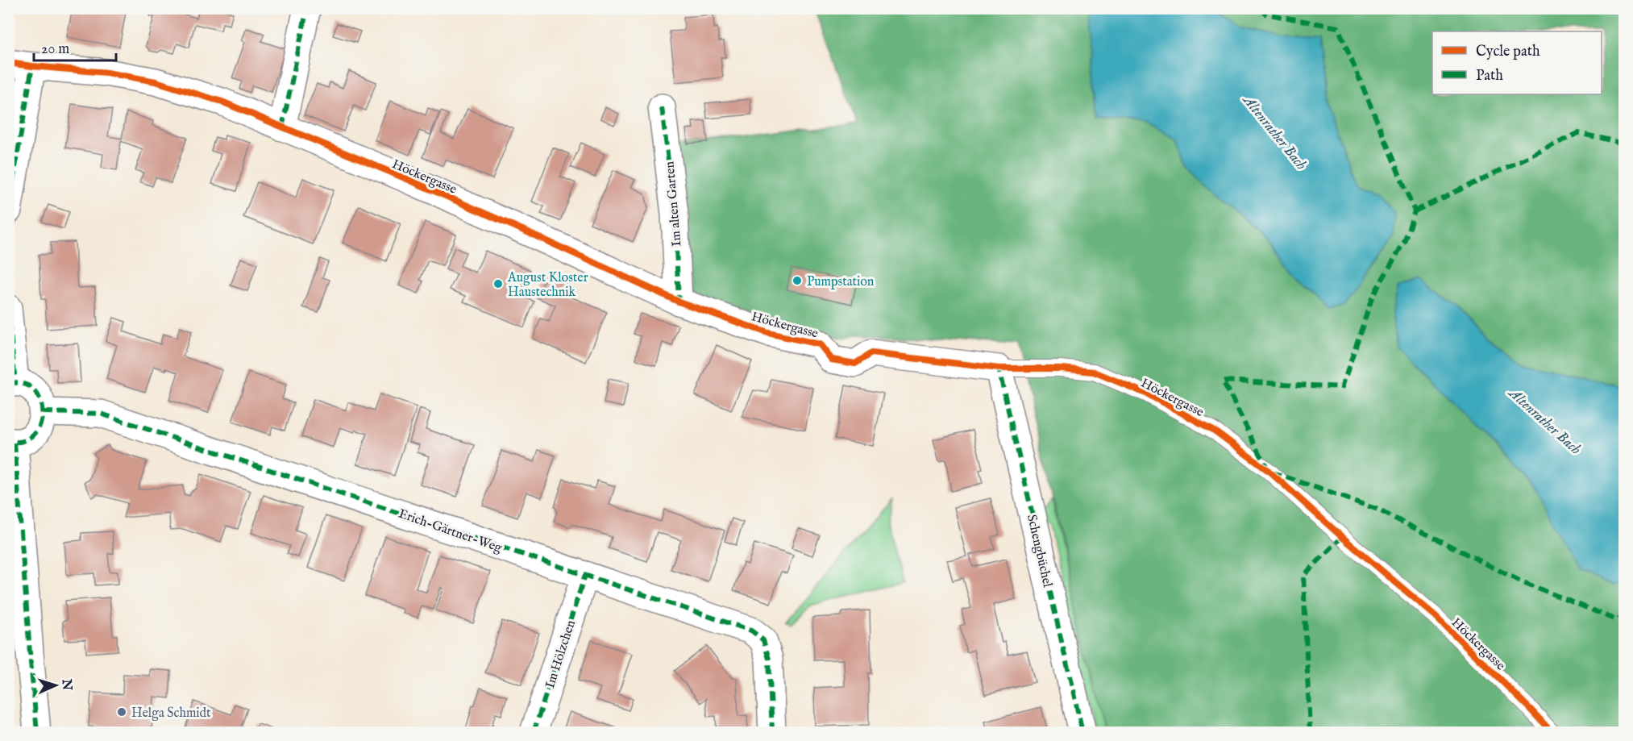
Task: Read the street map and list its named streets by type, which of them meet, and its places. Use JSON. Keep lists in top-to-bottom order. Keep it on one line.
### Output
{"streets":{"street":["Höckergasse","Im alten Garten","Erich-Gärtner-Weg","Schengbüchel","Im Hölzchen"]},"crossings":[["Höckergasse","Im alten Garten"],["Höckergasse","Schengbüchel"],["Erich-Gärtner-Weg","Im Hölzchen"]],"water":["Altenrather Bach"],"places":["Pumpstation","August Kloster Haustechnik","Helga Schmidt"],"legend":["Cycle path","Path"],"scale_bar":"20 m","north":"right"}
